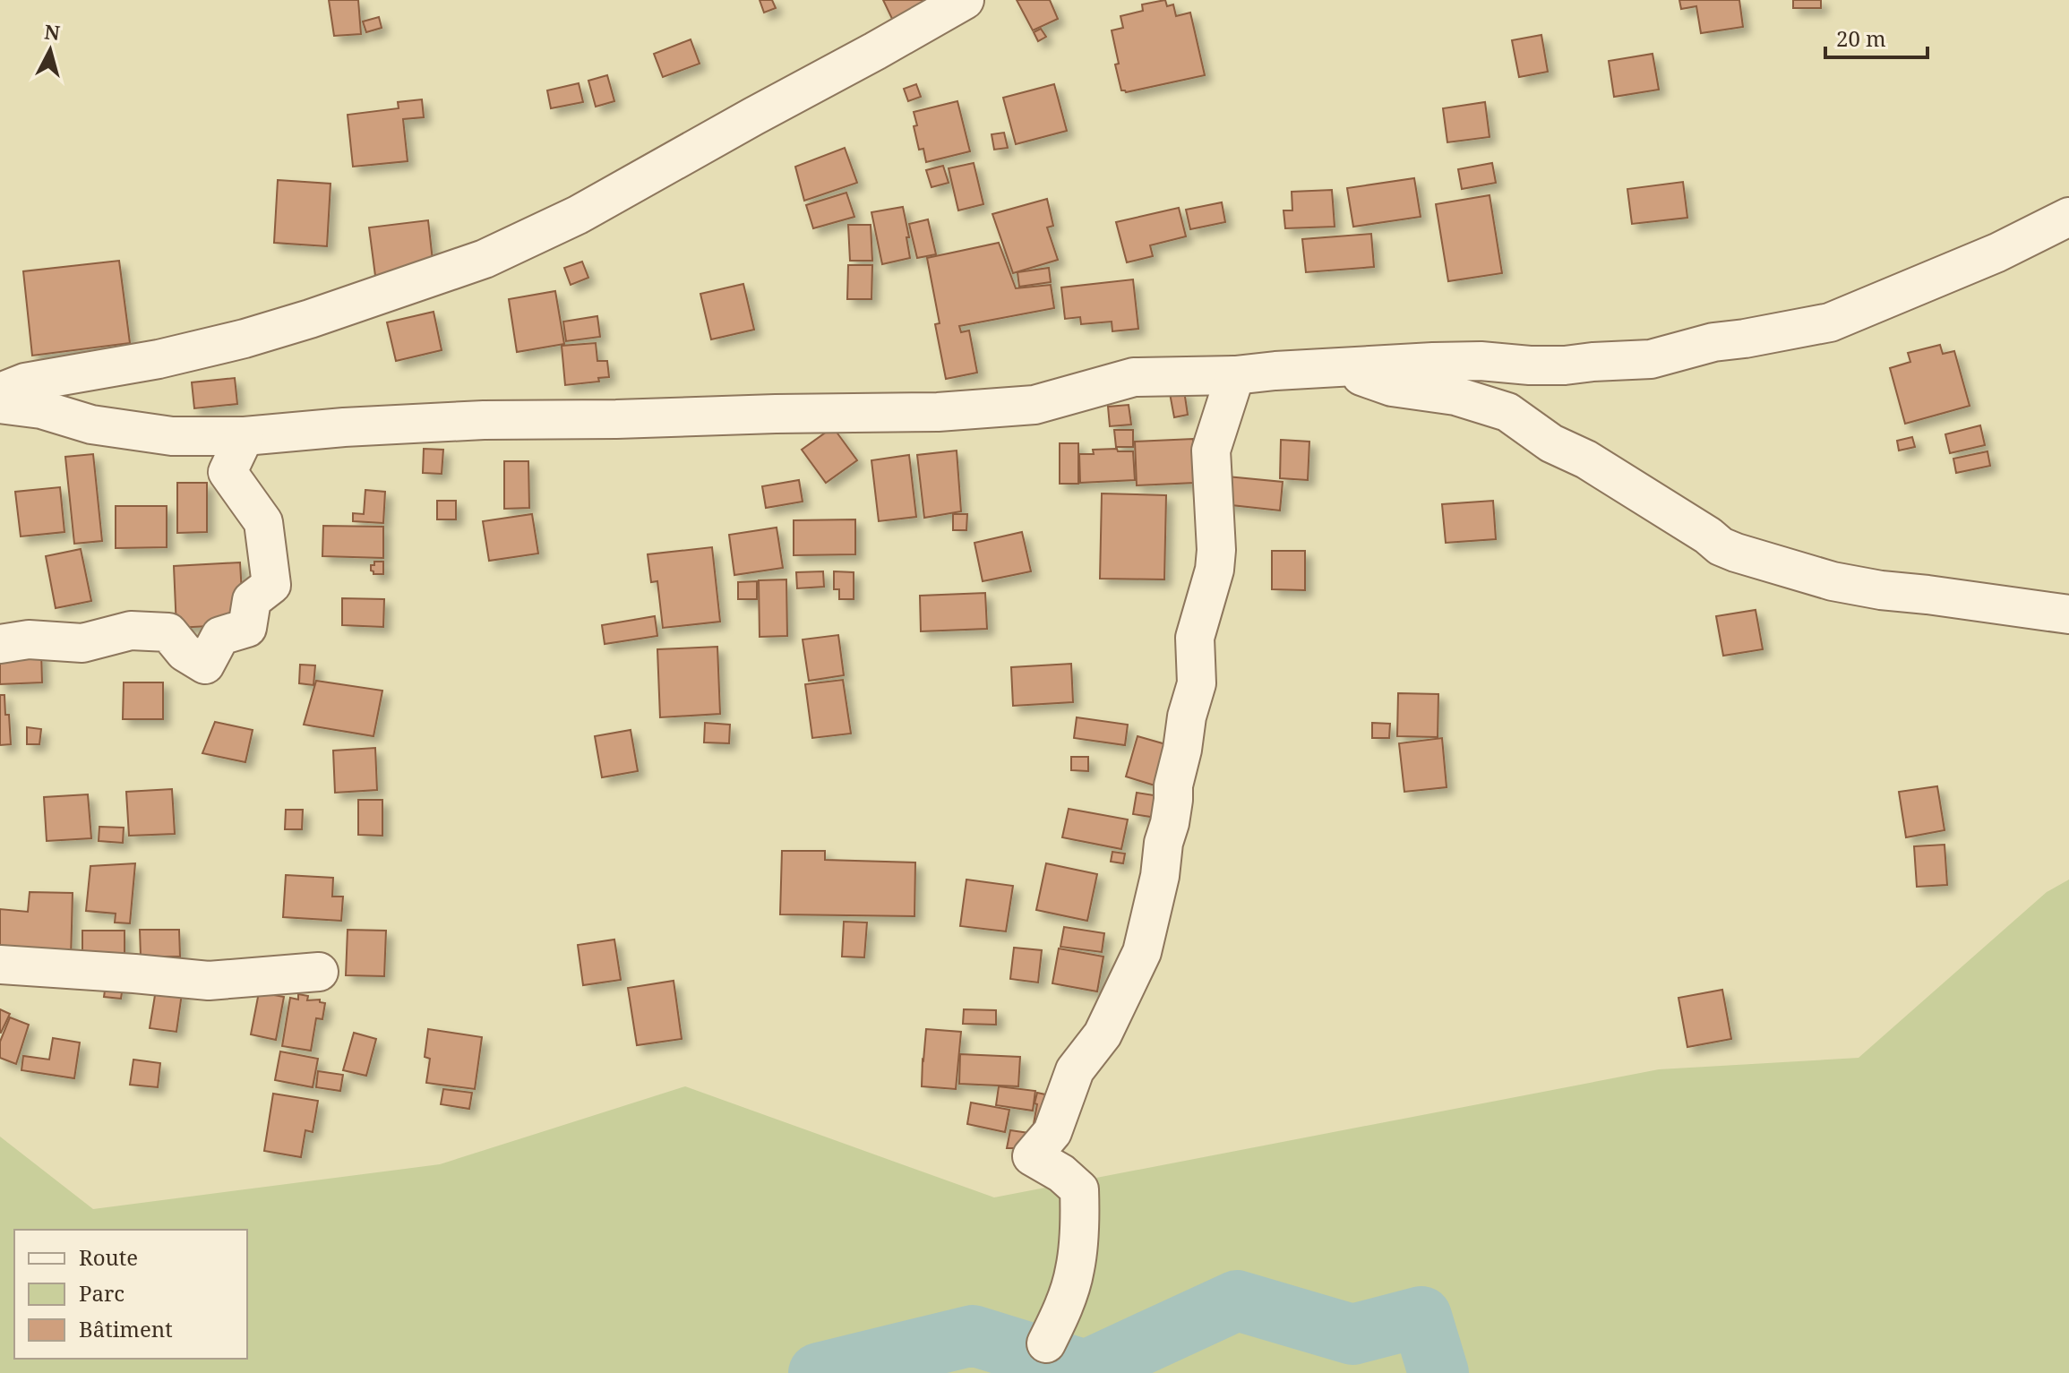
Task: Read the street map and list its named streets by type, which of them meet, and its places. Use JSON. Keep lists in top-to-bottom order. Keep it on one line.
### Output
{"legend":["Route","Parc","Bâtiment"],"scale_bar":"20 m","north":"top"}
